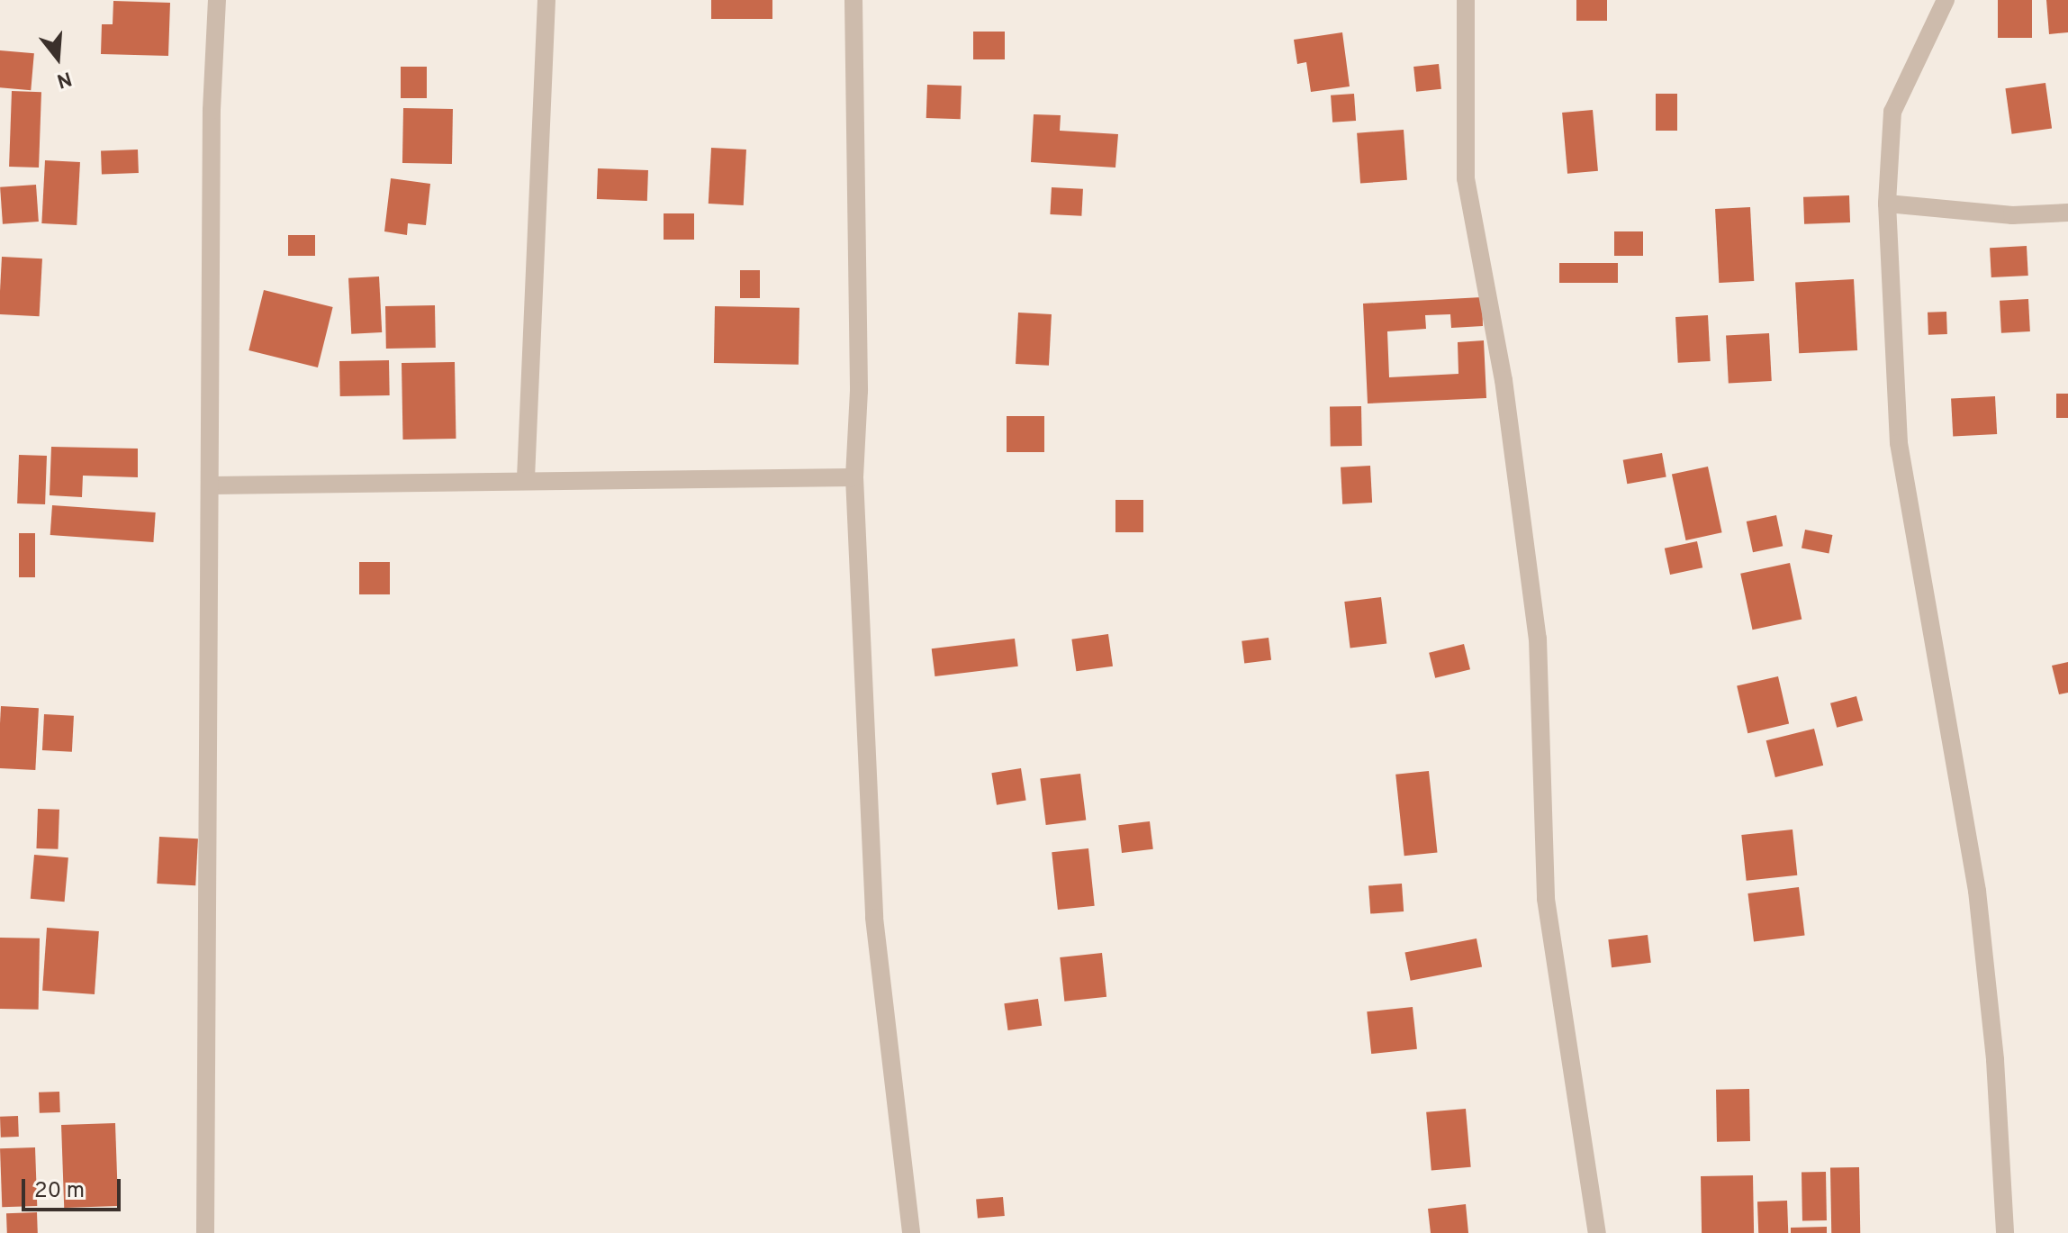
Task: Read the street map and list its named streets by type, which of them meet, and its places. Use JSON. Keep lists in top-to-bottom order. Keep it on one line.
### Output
{"scale_bar":"20 m","north":"bottom"}
